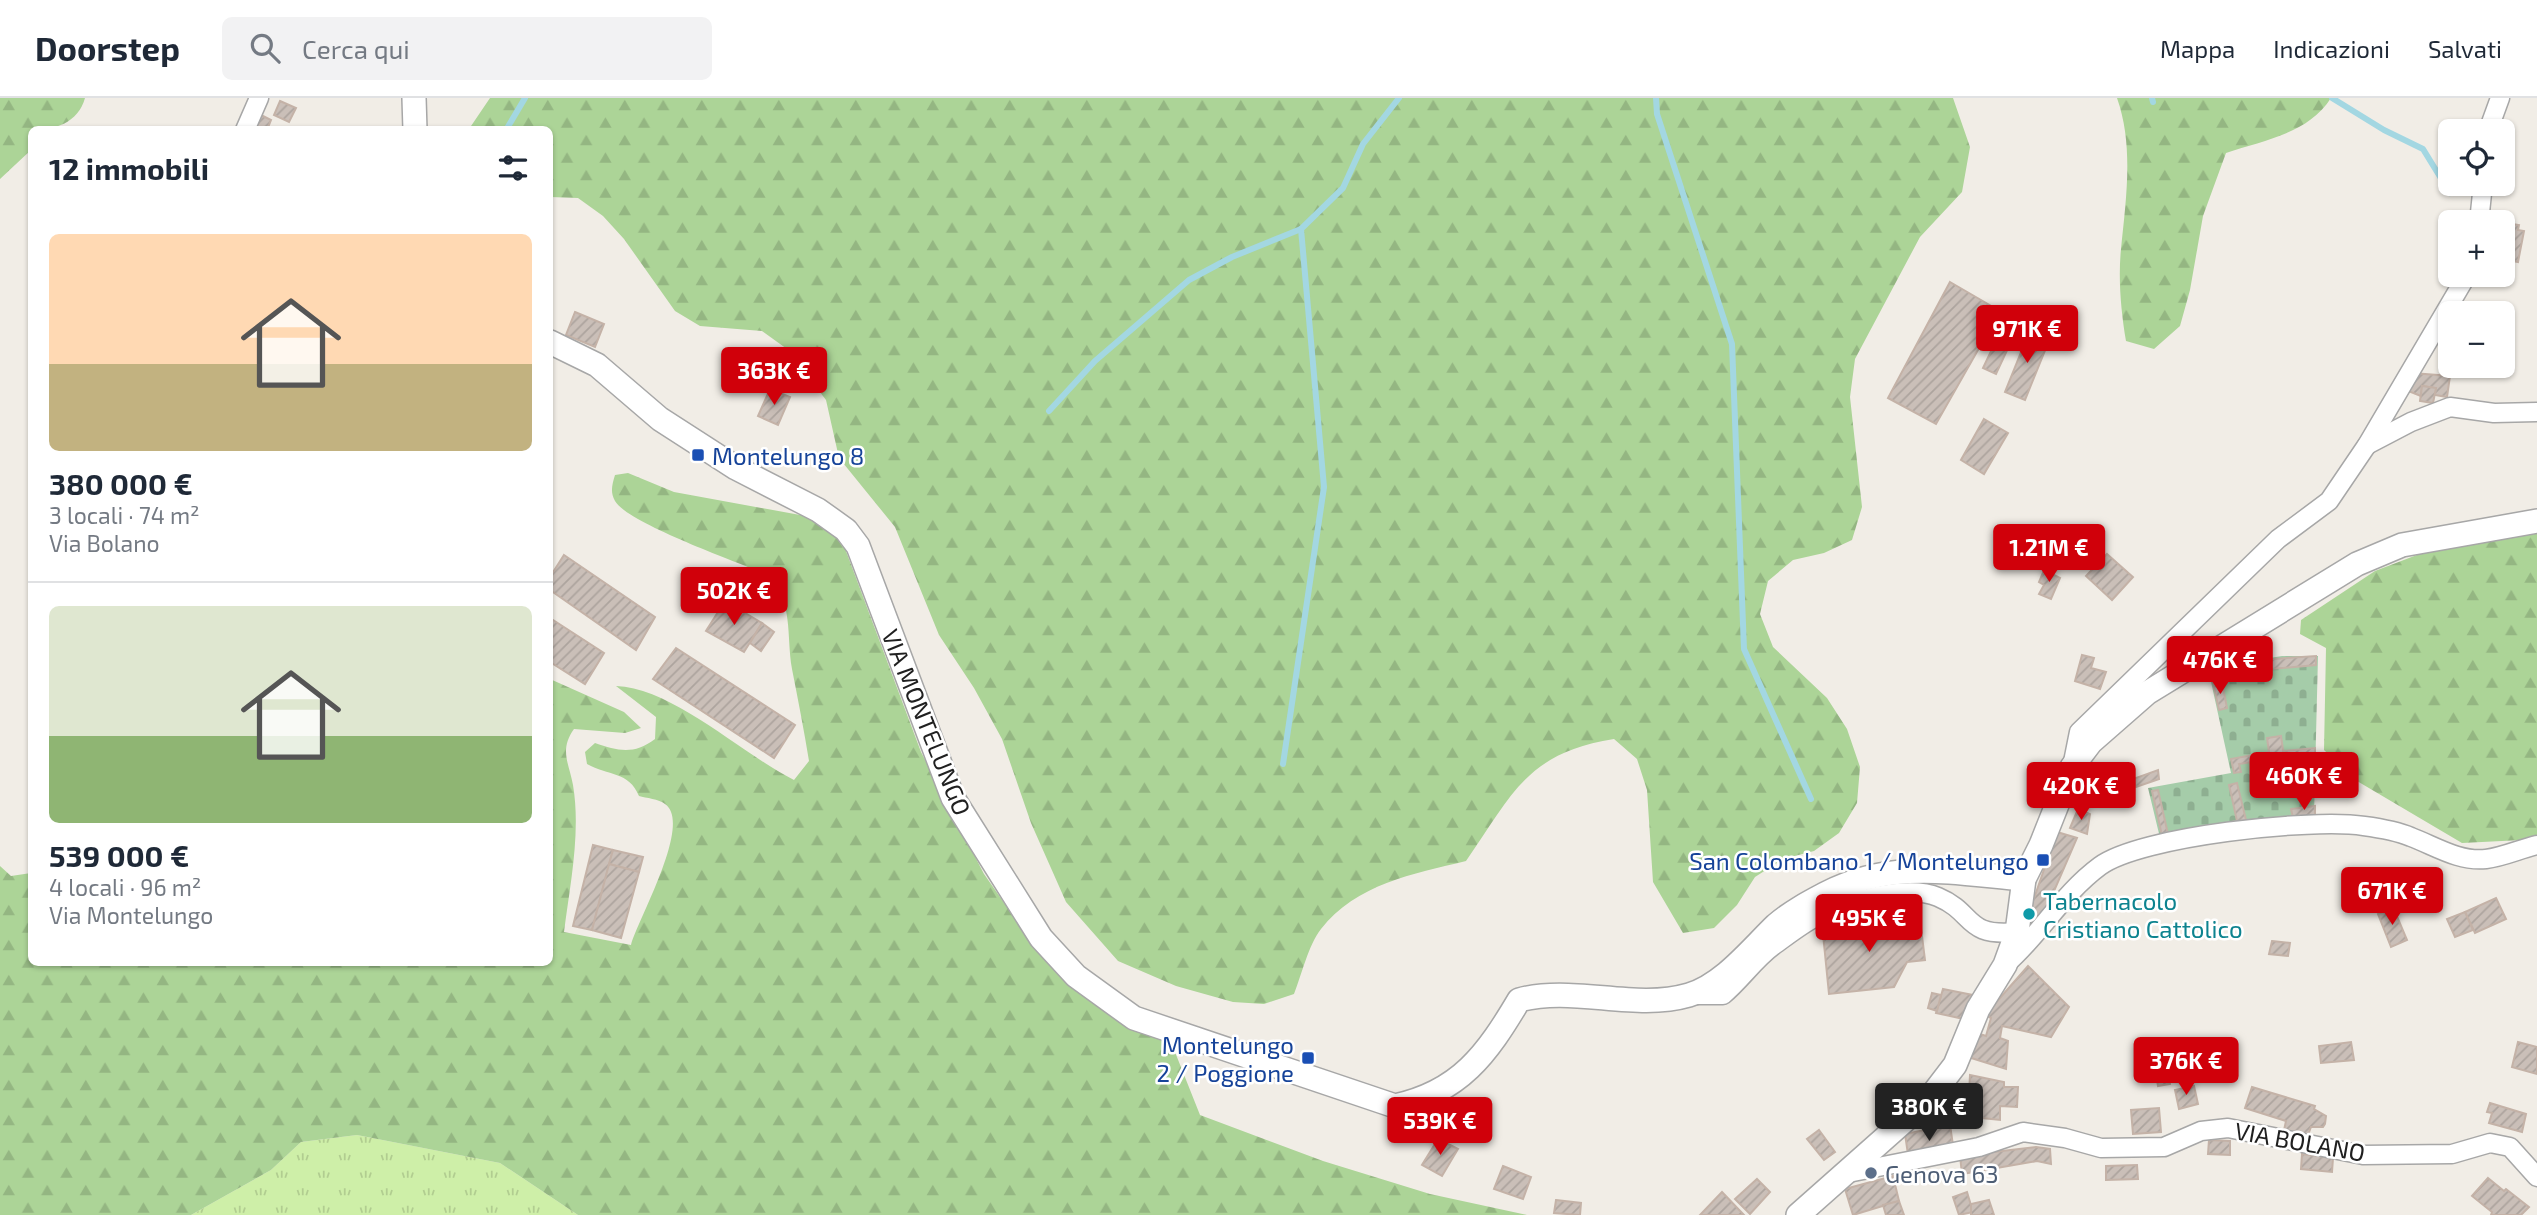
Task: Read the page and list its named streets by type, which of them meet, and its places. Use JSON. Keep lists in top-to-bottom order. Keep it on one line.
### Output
{"streets":{"street":["VIA MONTELUNGO","VIA BOLANO"]},"places":{"transit":["Montelungo 8","San Colombano 1 / Montelungo","Montelungo 2 / Poggione"],"other":["Tabernacolo Cristiano Cattolico","Genova 63"]},"page":{"header":"Doorstep","search":"Cerca qui","nav":["Mappa","Indicazioni","Salvati"],"map_buttons":["+","−"],"heading":"12 immobili","list":[{"name":"380 000 €","note":"3 locali · 74 m² · Via Bolano"},{"name":"539 000 €","note":"4 locali · 96 m² · Via Montelungo"}],"price":["971K €","363K €","1.21M €","502K €","476K €","460K €","420K €","671K €","495K €","376K €","380K €","539K €"]}}
